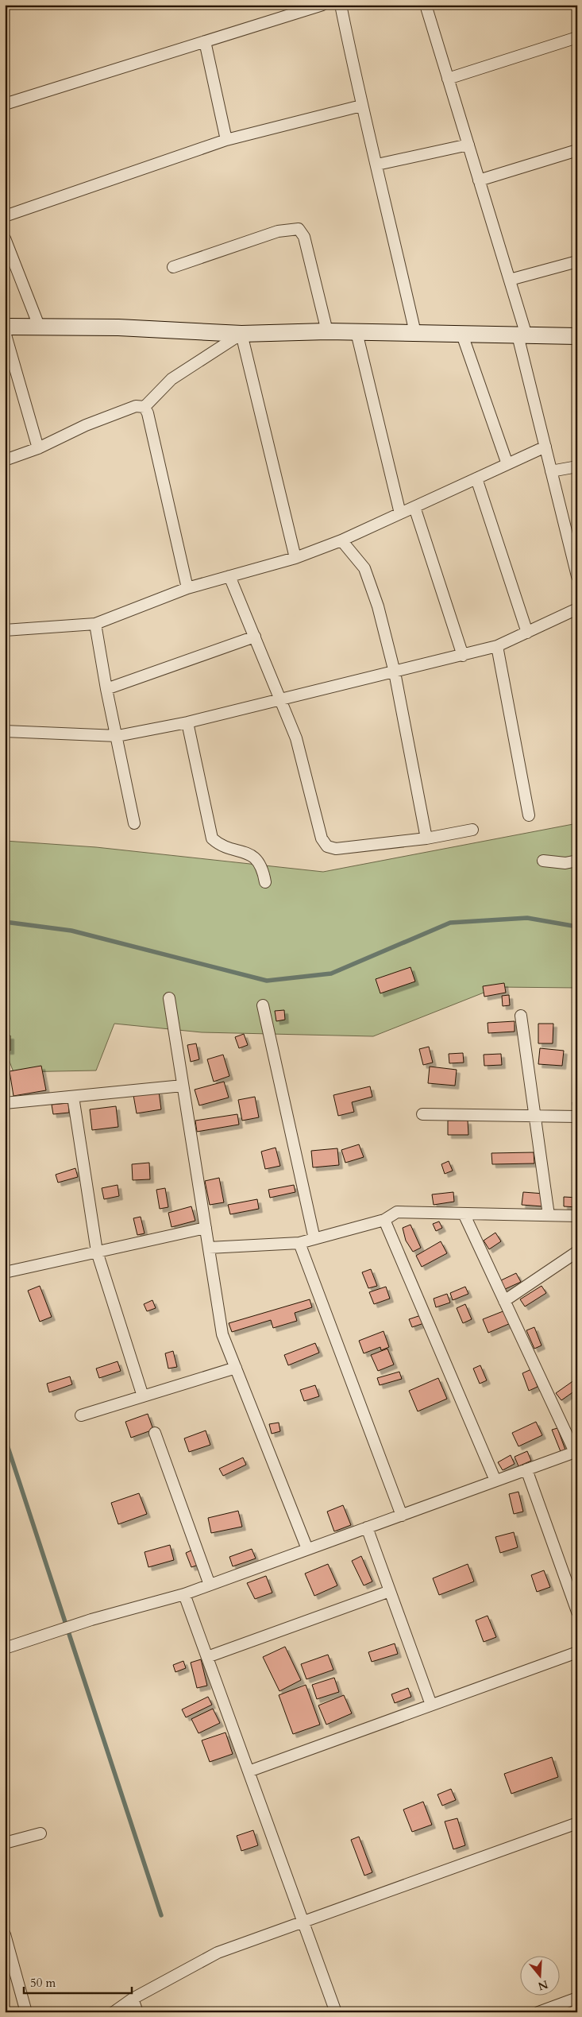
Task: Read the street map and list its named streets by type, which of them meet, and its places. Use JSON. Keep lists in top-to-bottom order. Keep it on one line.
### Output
{"scale_bar":"50 m","north":"bottom"}
